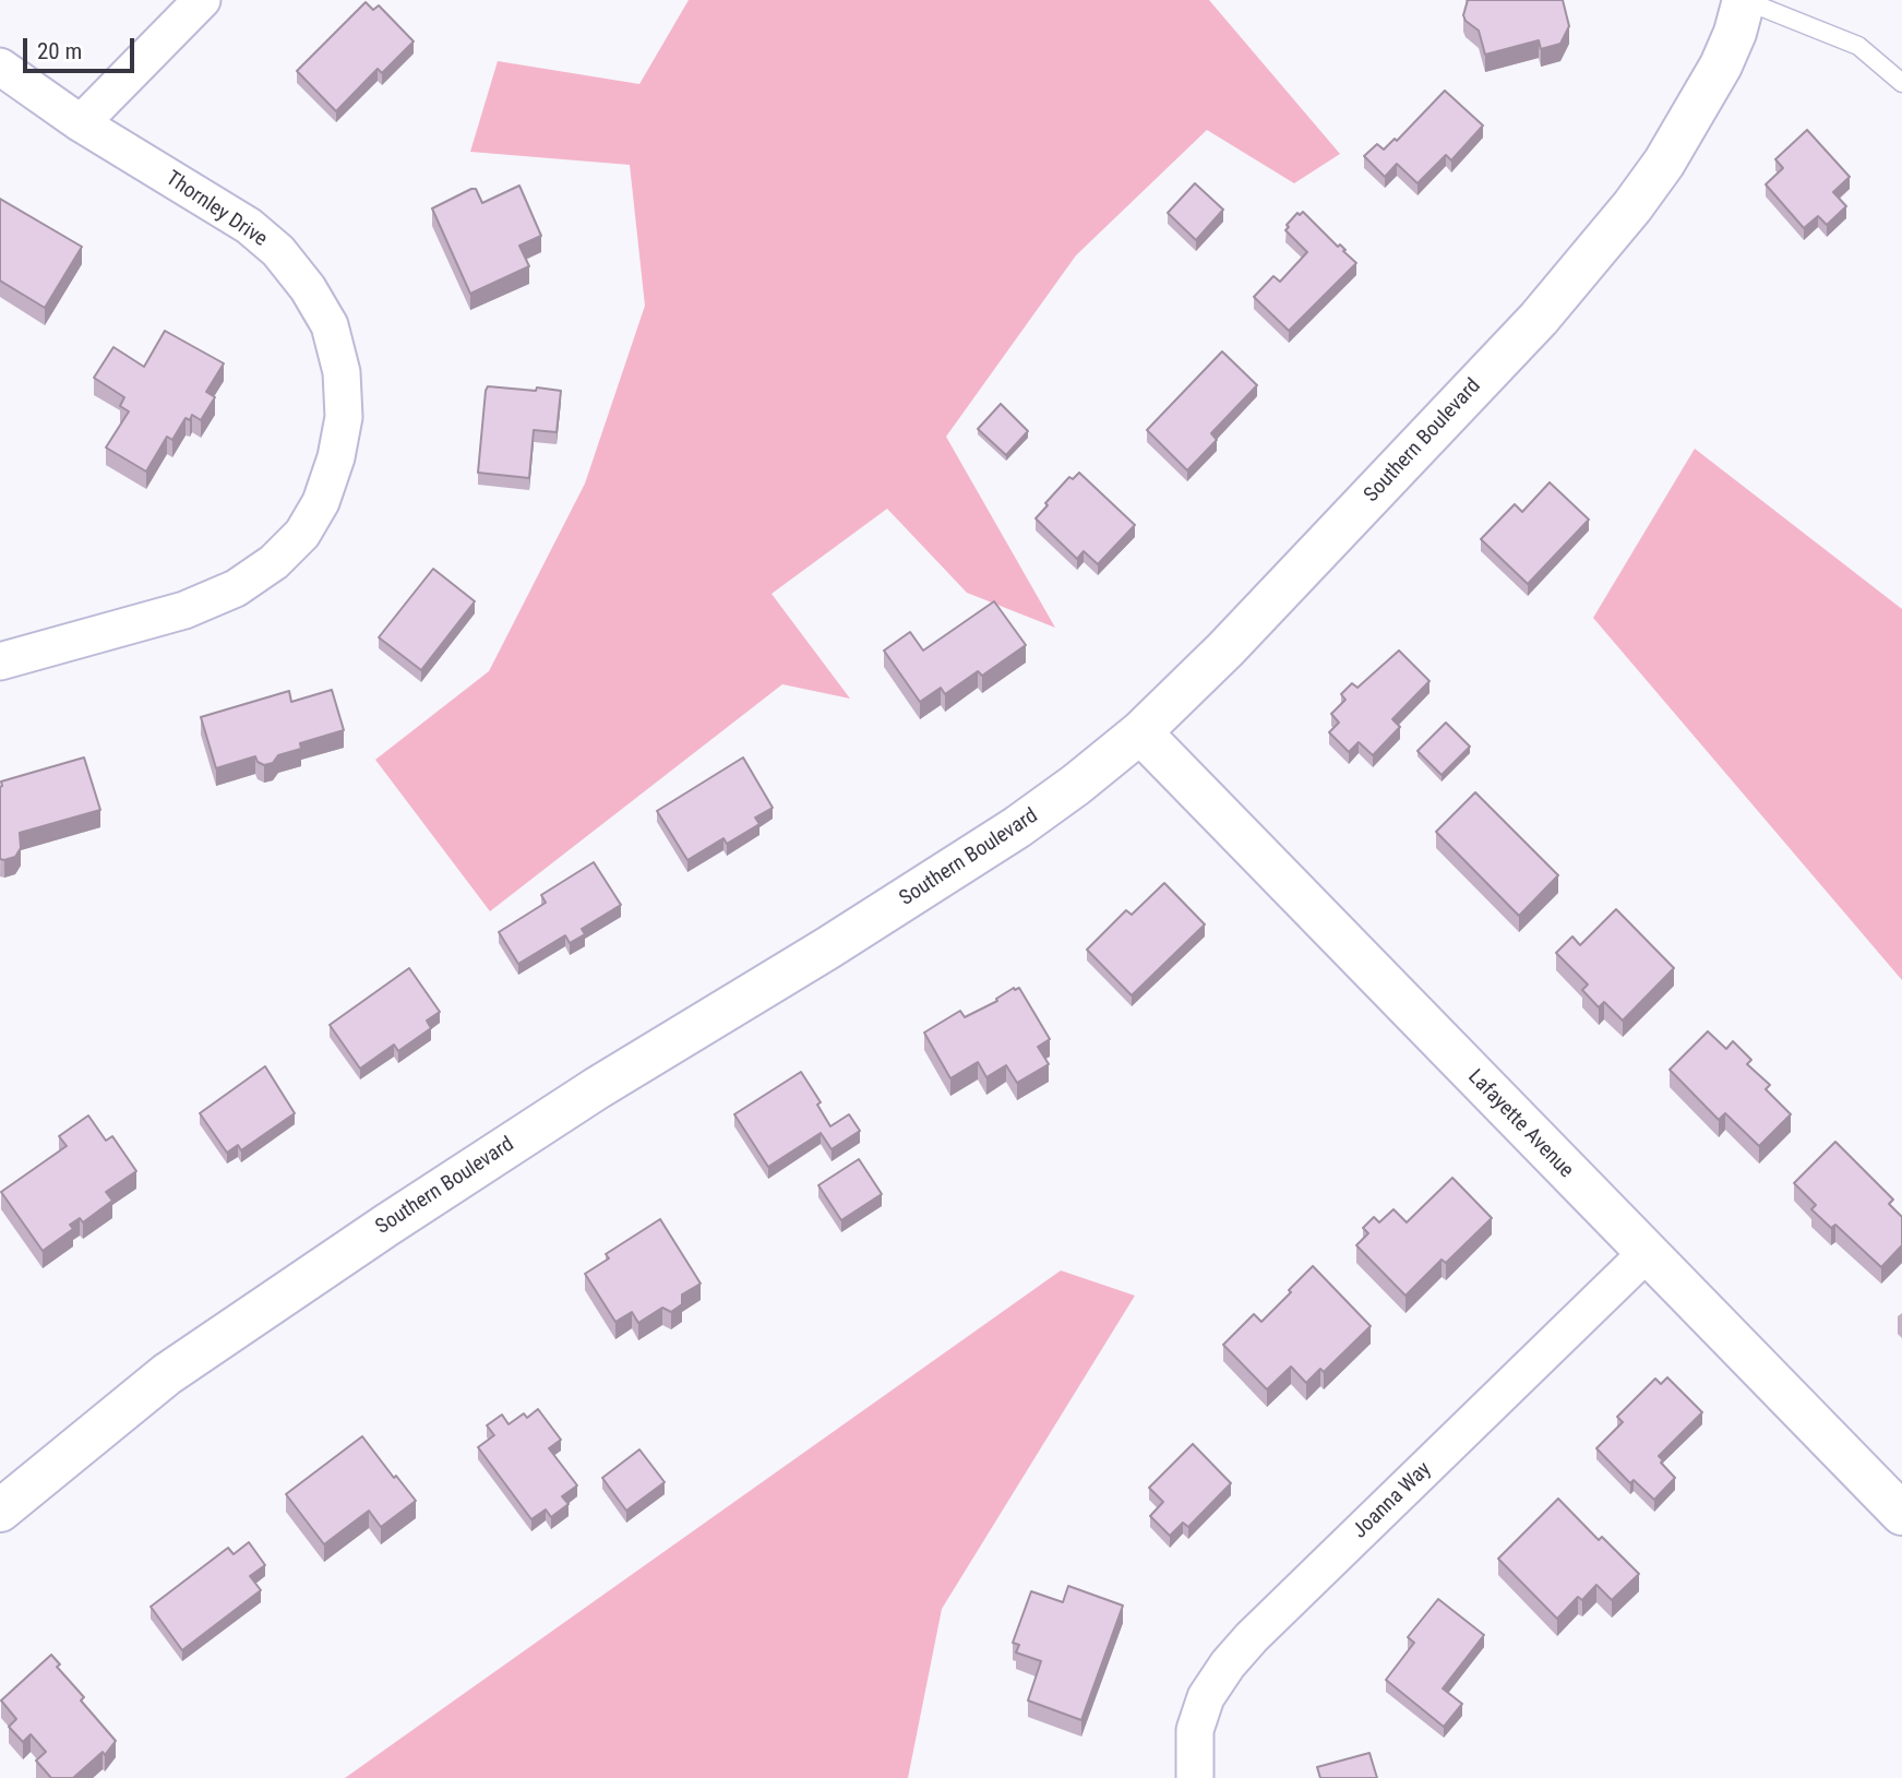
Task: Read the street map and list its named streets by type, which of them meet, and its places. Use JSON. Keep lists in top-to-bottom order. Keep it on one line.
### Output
{"streets":{"main road":["Southern Boulevard","Lafayette Avenue"],"street":["Thornley Drive","Joanna Way"]},"crossings":[["Southern Boulevard","Lafayette Avenue"],["Lafayette Avenue","Joanna Way"]],"scale_bar":"20 m"}
